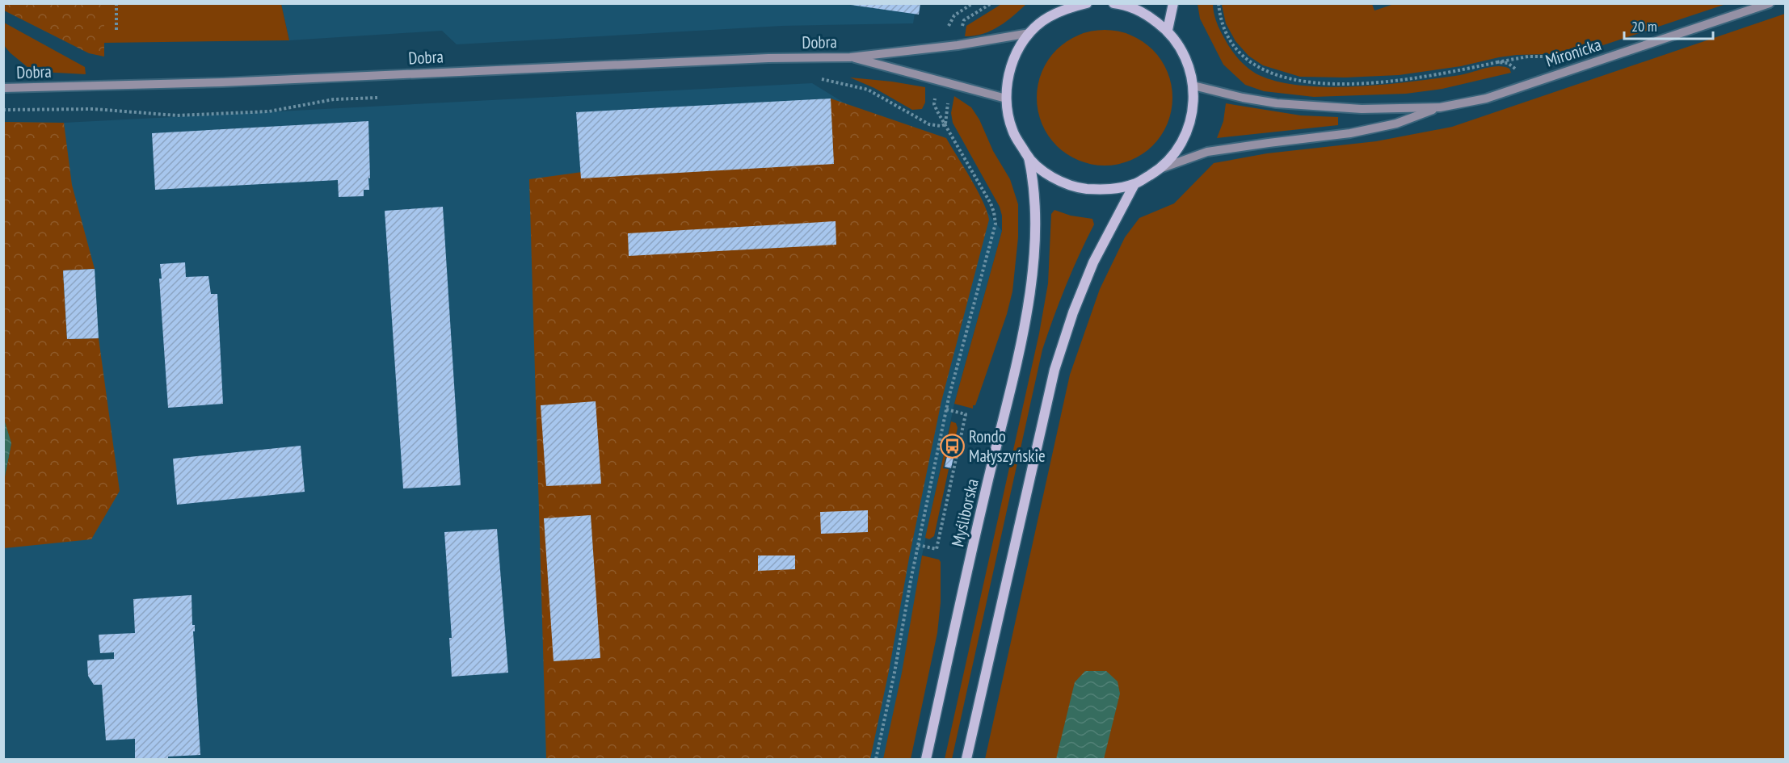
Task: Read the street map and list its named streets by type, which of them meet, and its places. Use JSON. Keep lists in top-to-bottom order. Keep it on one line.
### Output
{"streets":{"main road":["Myśliborska"],"street":["Dobra","Mironicka"]},"places":{"bus stop":["Rondo Małyszyńskie"]},"scale_bar":"20 m"}
